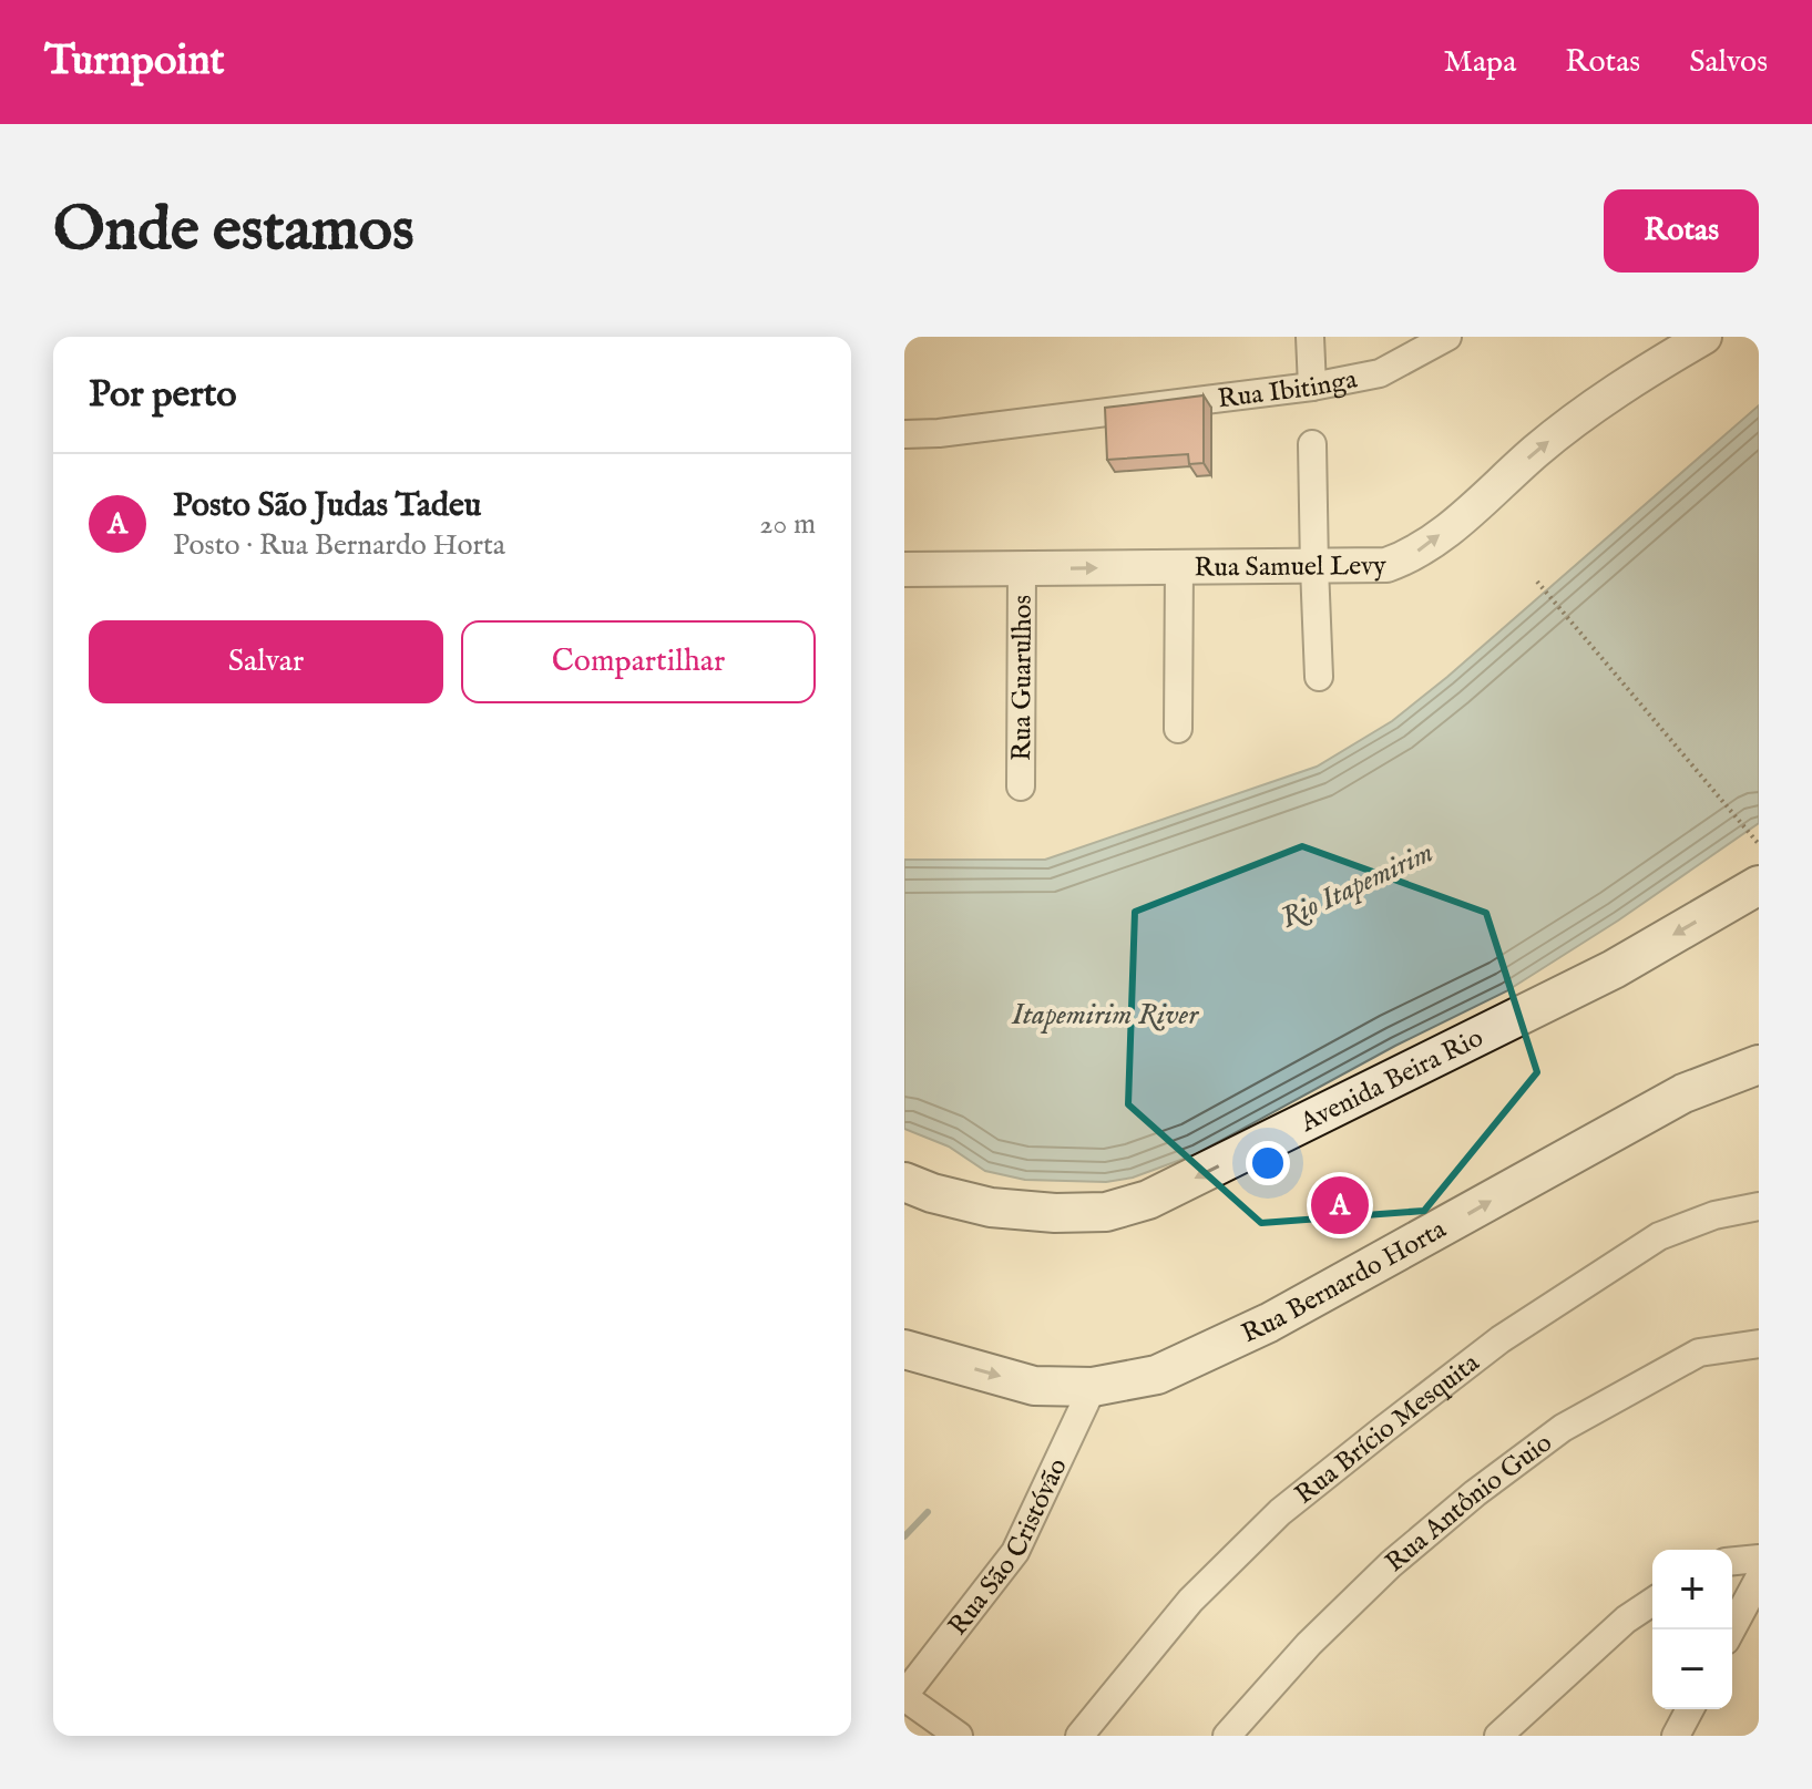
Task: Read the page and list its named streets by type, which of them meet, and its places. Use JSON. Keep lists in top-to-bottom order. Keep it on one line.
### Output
{"streets":{"main road":["Avenida Beira Rio","Rua Bernardo Horta"],"street":["Rua Ibitinga","Rua Samuel Levy","Rua Guarulhos","Rua Brício Mesquita","Rua Antônio Guio","Rua São Cristóvão"]},"crossings":[["Rua Samuel Levy","Rua Guarulhos"],["Rua Bernardo Horta","Rua São Cristóvão"]],"one_way":["Rua Samuel Levy","Avenida Beira Rio","Rua Bernardo Horta"],"water":["Rio Itapemirim","Itapemirim River"],"page":{"header":"Turnpoint","nav":["Mapa","Rotas","Salvos"],"buttons":["Rotas",["Salvar","Compartilhar"]],"title":"Onde estamos","heading":"Por perto","list":[{"mark":"A","name":"Posto São Judas Tadeu","note":"Posto · Rua Bernardo Horta","value":"20 m"}],"pins":"A","map_buttons":["+","−"]}}
